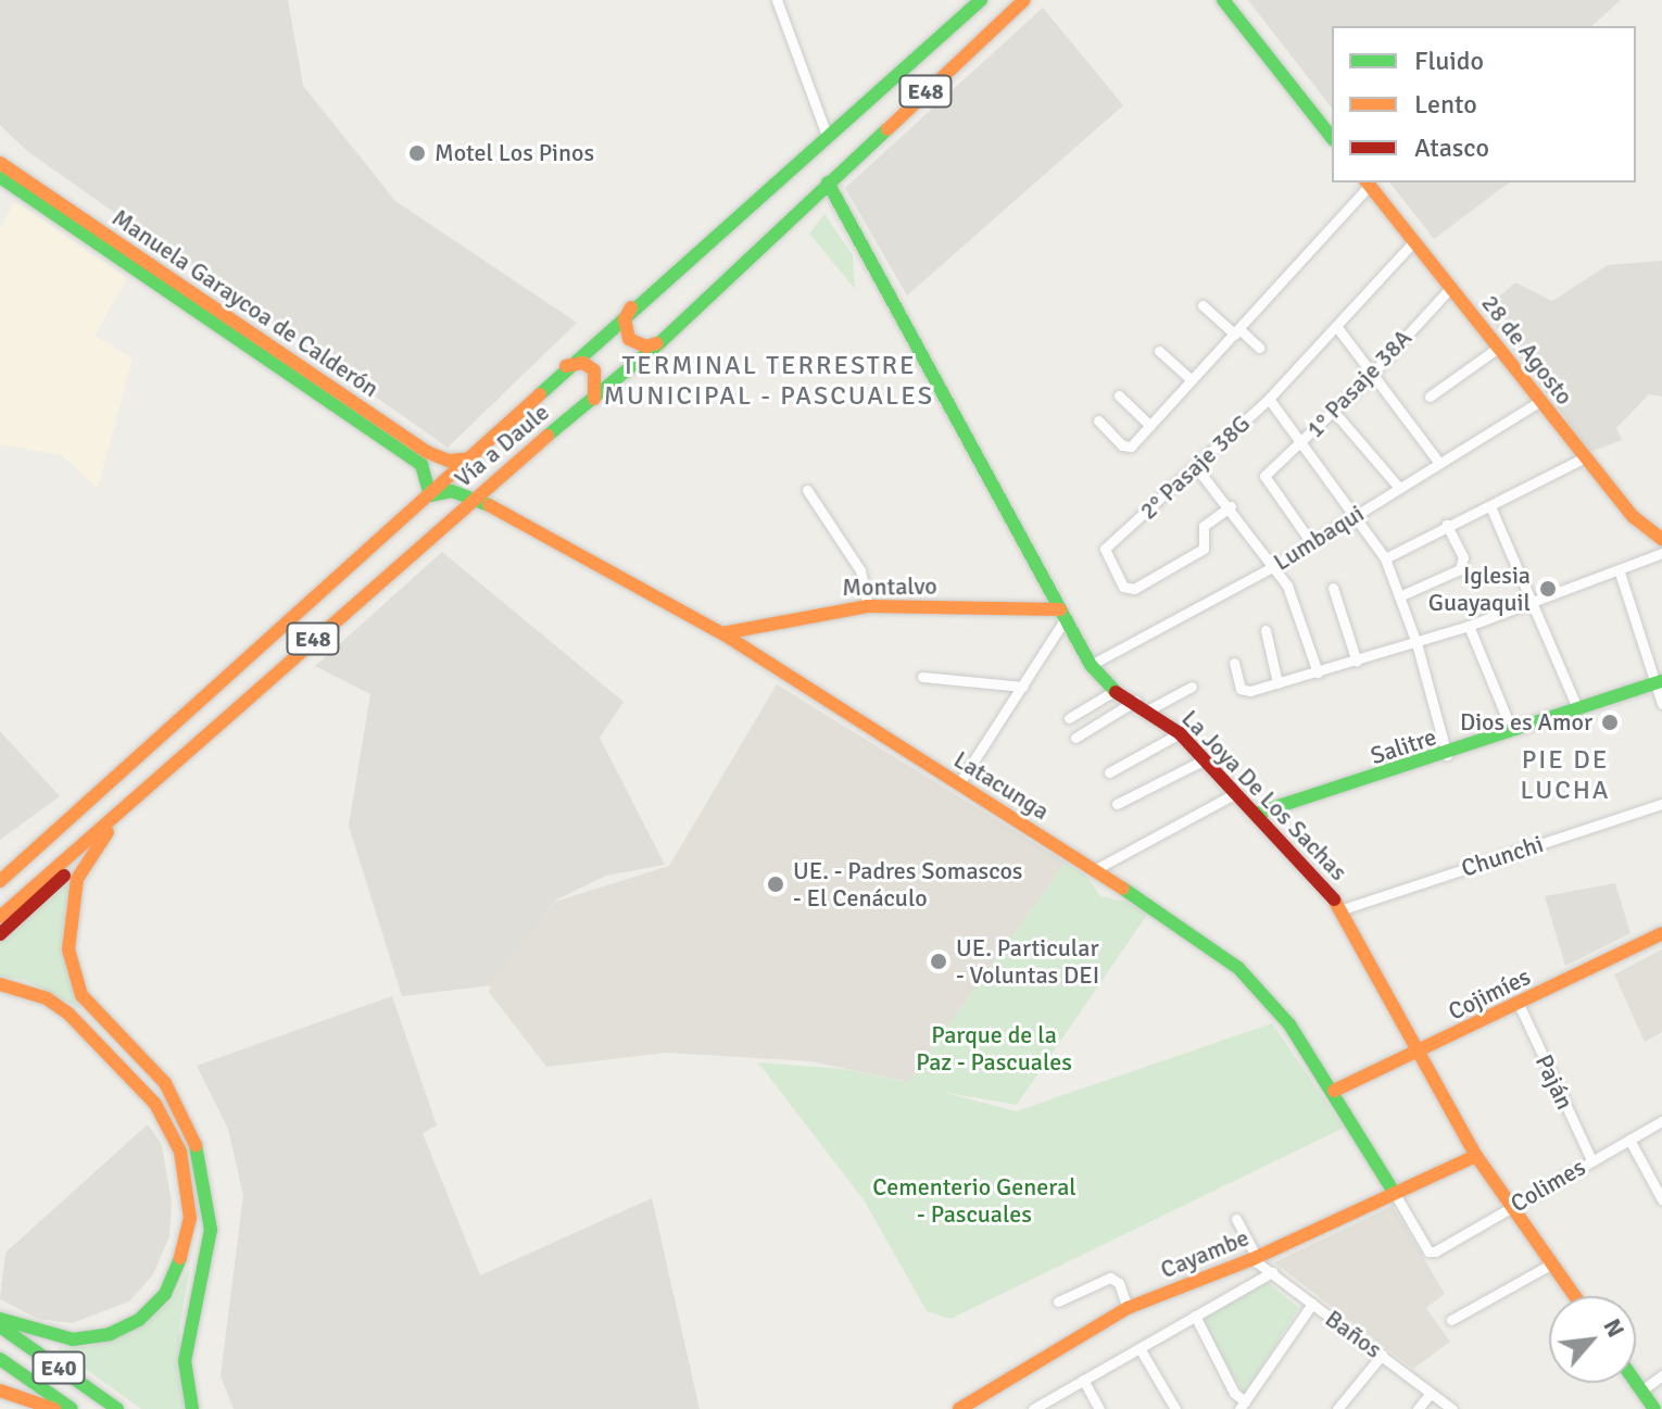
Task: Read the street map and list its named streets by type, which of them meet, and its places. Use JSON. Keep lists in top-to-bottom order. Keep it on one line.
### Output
{"streets":{"main road":["E48","Manuela Garaycoa de Calderón","28 de Agosto","Vía a Daule","Montalvo","Salitre","Latacunga","La Joya De Los Sachas","Cojimíes","Cayambe","E40"],"street":["1° Pasaje 38A","2° Pasaje 38G","Lumbaqui","Chunchi","Paján","Colimes","Baños"]},"crossings":[["Manuela Garaycoa de Calderón","Vía a Daule"],["Manuela Garaycoa de Calderón","Latacunga"],["28 de Agosto","1° Pasaje 38A"],["28 de Agosto","2° Pasaje 38G"],["28 de Agosto","Lumbaqui"],["1° Pasaje 38A","Lumbaqui"],["Vía a Daule","Latacunga"],["Vía a Daule","La Joya De Los Sachas"],["Lumbaqui","La Joya De Los Sachas"],["Montalvo","Latacunga"],["Montalvo","La Joya De Los Sachas"],["Salitre","La Joya De Los Sachas"],["Latacunga","Cojimíes"],["Latacunga","Colimes"],["Latacunga","Cayambe"],["La Joya De Los Sachas","Chunchi"],["La Joya De Los Sachas","Cojimíes"],["La Joya De Los Sachas","Colimes"],["La Joya De Los Sachas","Cayambe"],["Cojimíes","Paján"],["Paján","Colimes"],["Cayambe","Baños"]],"districts":["TERMINAL TERRESTRE MUNICIPAL - PASCUALES","PIE DE LUCHA"],"parks":["Parque de la Paz - Pascuales","Cementerio General - Pascuales"],"places":["Motel Los Pinos","Iglesia Guayaquil","Dios es Amor","UE. - Padres Somascos - El Cenáculo","UE. Particular - Voluntas DEI"],"legend":["Fluido","Lento","Atasco"],"north":"top right"}
